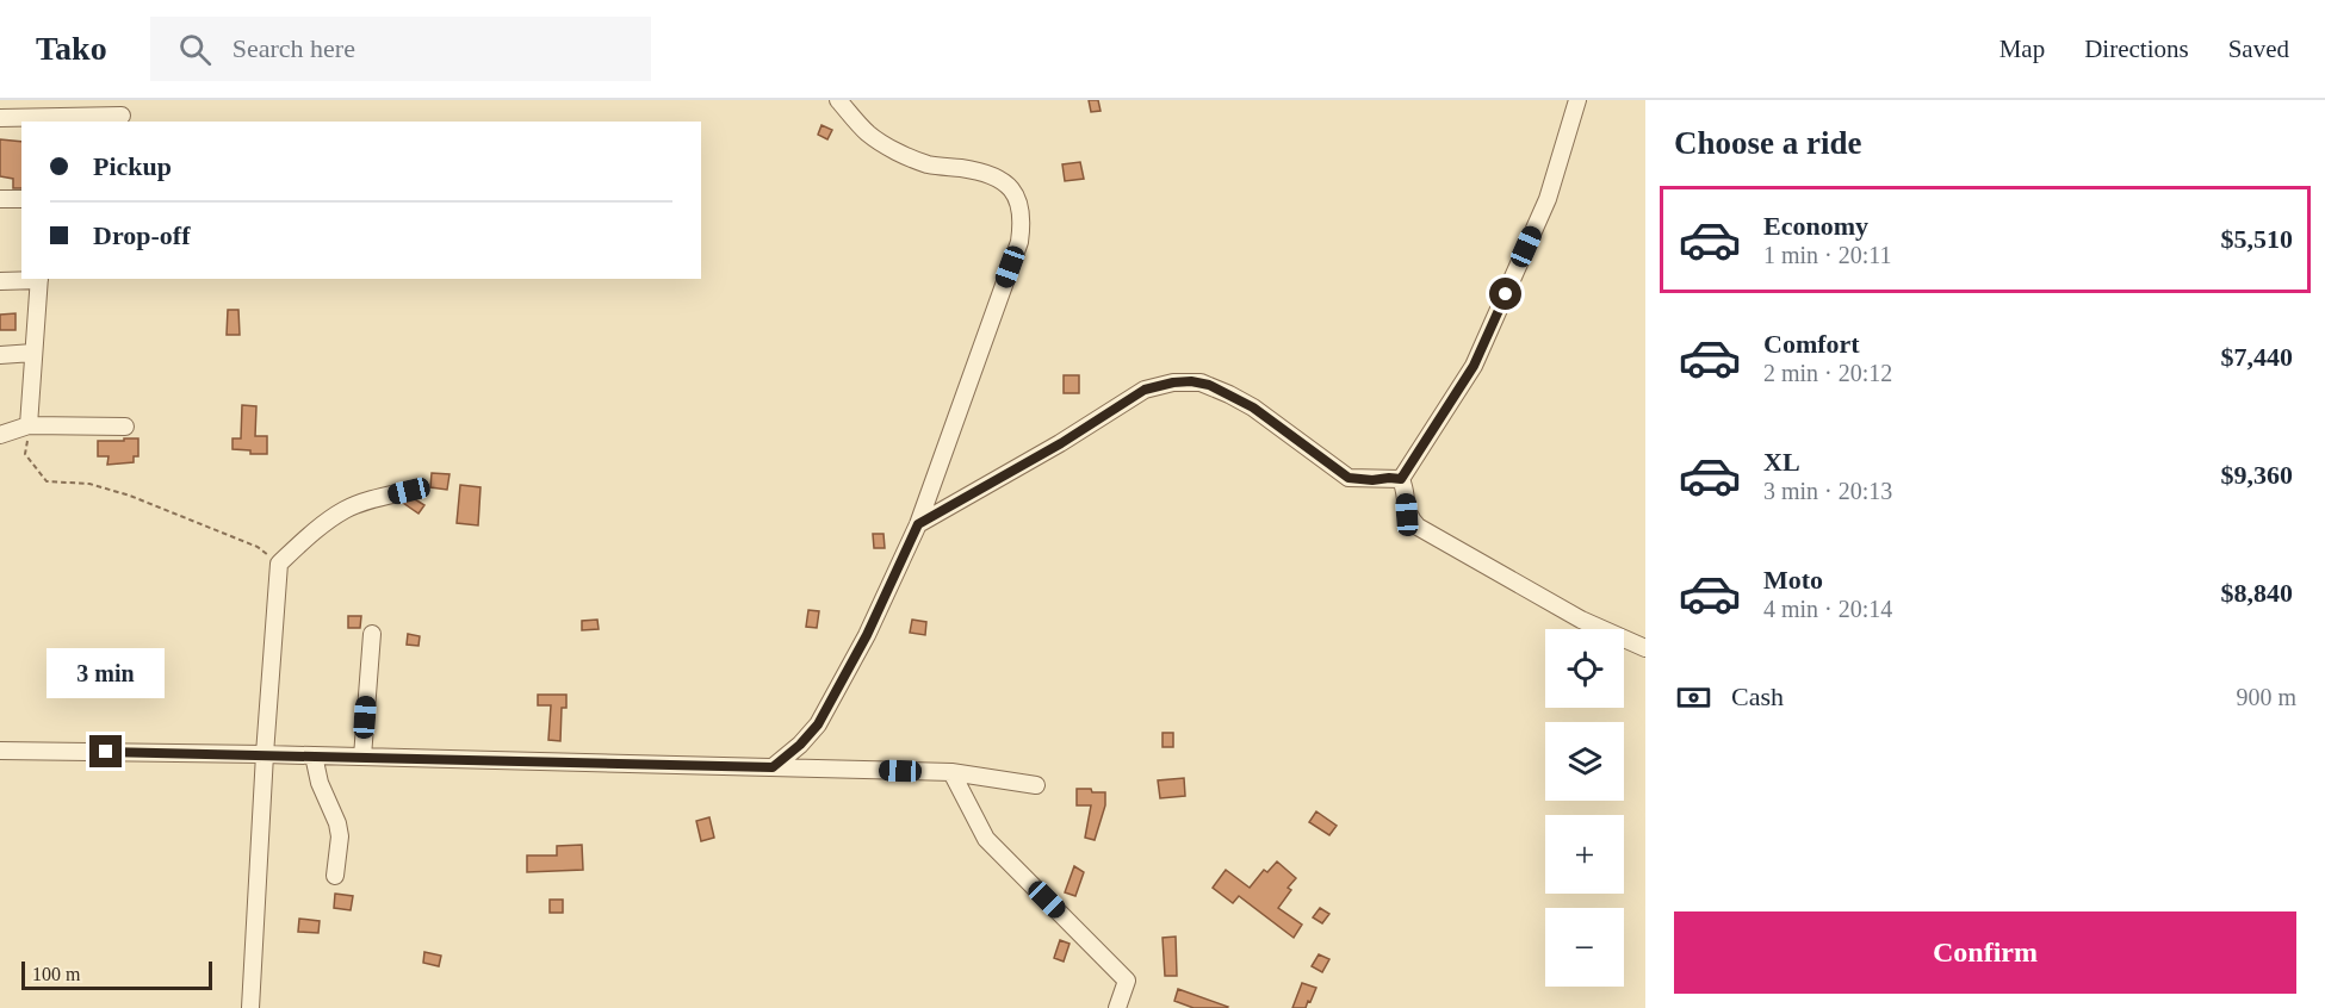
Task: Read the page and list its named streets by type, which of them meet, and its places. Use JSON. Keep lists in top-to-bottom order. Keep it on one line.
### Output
{"scale_bar":"100 m","page":{"header":"Tako","search":"Search here","nav":["Map","Directions","Saved"],"heading":"Choose a ride","banner":["Pickup","Drop-off"],"list":[{"name":"Economy","note":"1 min · 20:11","value":"$5,510"},{"name":"Comfort","note":"2 min · 20:12","value":"$7,440"},{"name":"XL","note":"3 min · 20:13","value":"$9,360"},{"name":"Moto","note":"4 min · 20:14","value":"$8,840"}],"map_buttons":["+","−"],"bubble":"3 min","pay":["Cash","900 m"],"buttons":"Confirm","scale":"100 m"}}
